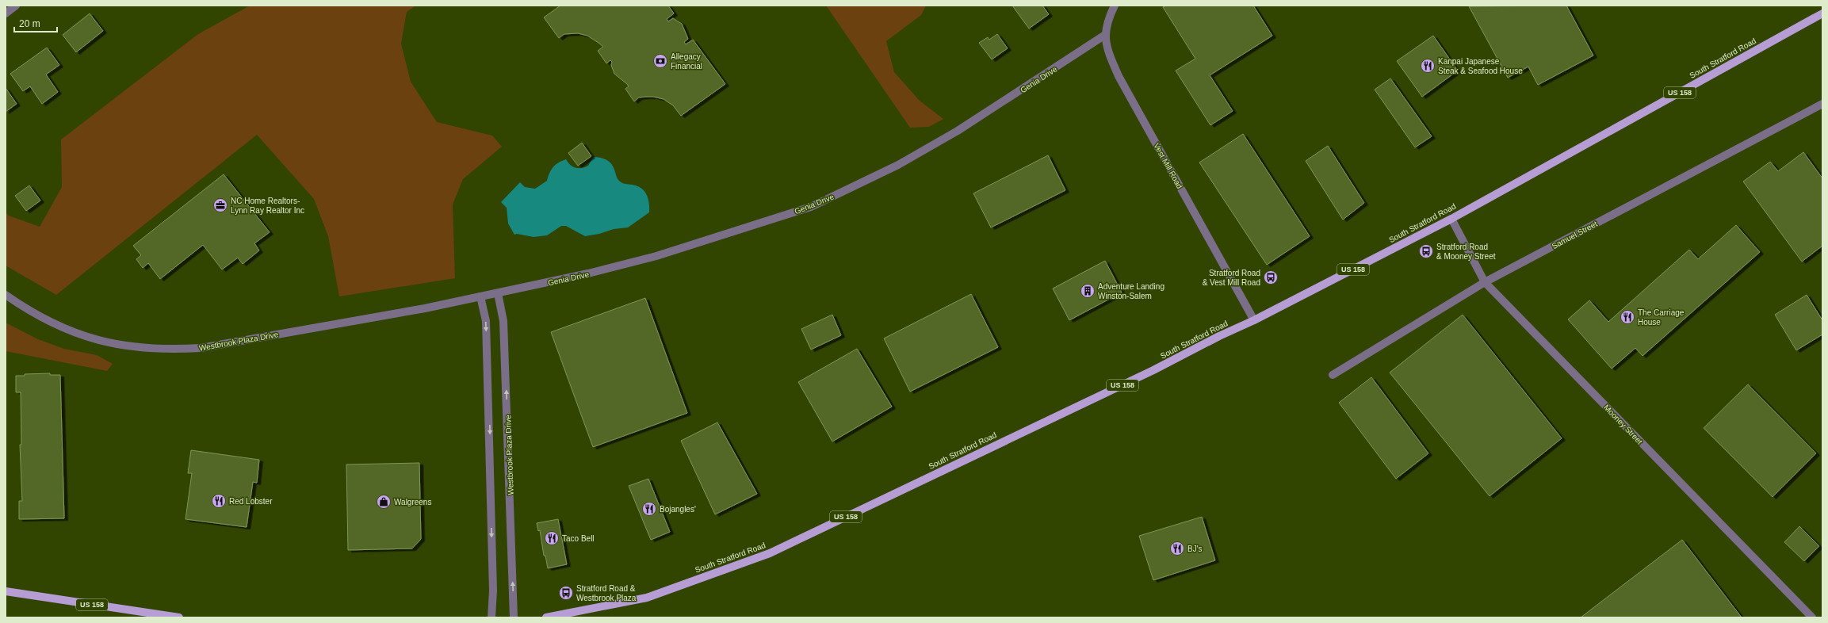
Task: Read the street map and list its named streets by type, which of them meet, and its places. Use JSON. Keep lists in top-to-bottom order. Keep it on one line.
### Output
{"streets":{"main road":["South Stratford Road","US 158"],"street":["Genia Drive","Vest Mill Road","Samuel Street","Westbrook Plaza Drive","Mooney Street"]},"crossings":[["South Stratford Road","Vest Mill Road"],["South Stratford Road","Mooney Street"],["Genia Drive","Vest Mill Road"],["Genia Drive","Westbrook Plaza Drive"],["Samuel Street","Mooney Street"]],"places":{"bank":["Allegacy Financial"],"restaurant":["Kanpai Japanese Steak & Seafood House","The Carriage House","Red Lobster","Bojangles'","Taco Bell","BJ's"],"office":["NC Home Realtors- Lynn Ray Realtor Inc"],"bus stop":["Stratford Road & Mooney Street","Stratford Road & Vest Mill Road","Stratford Road & Westbrook Plaza"],"building":["Adventure Landing Winston-Salem"],"shop":["Walgreens"]},"scale_bar":"20 m"}
